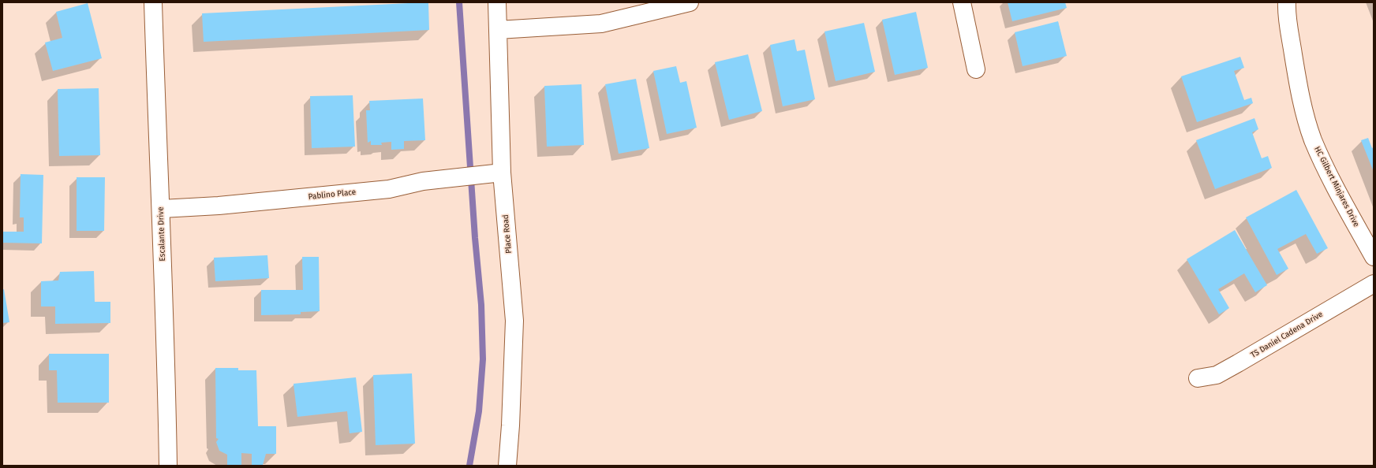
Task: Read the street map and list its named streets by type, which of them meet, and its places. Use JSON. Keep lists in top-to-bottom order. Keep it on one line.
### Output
{"streets":{"street":["HC Gilbert Minjares Drive","Pablino Place","Escalante Drive","Place Road","TS Daniel Cadena Drive"]},"crossings":[["Pablino Place","Escalante Drive"],["Pablino Place","Place Road"]]}
